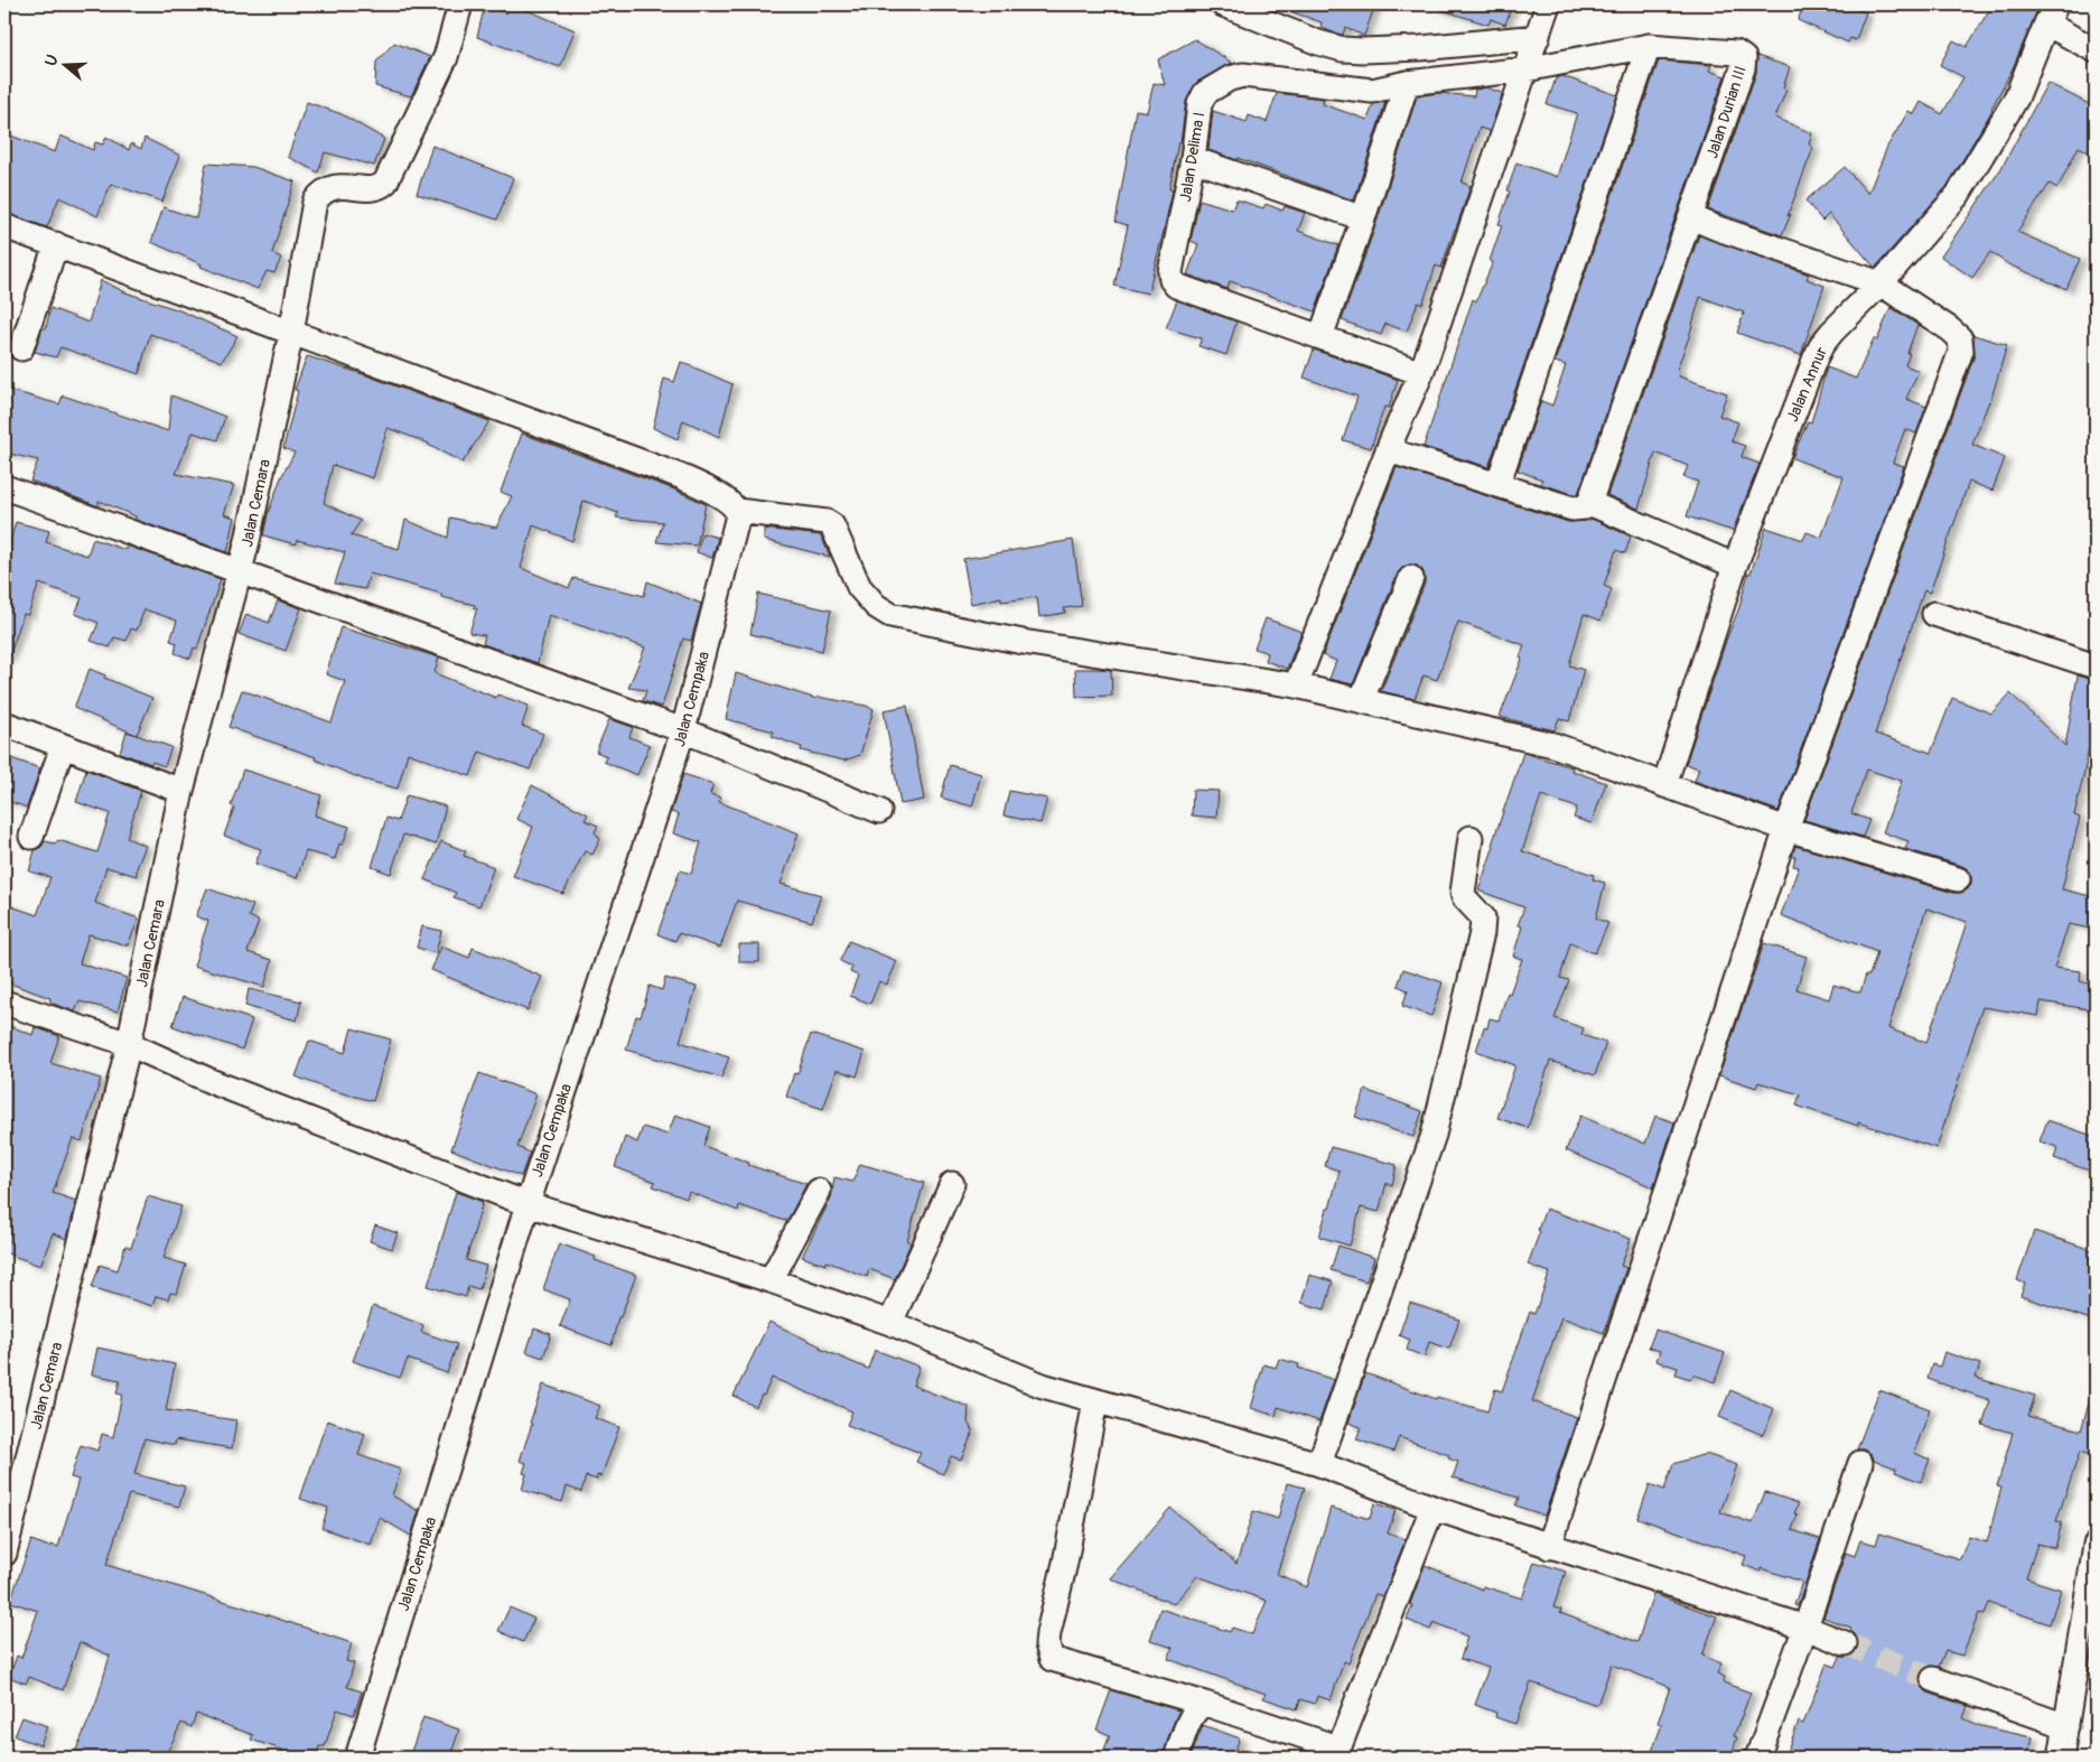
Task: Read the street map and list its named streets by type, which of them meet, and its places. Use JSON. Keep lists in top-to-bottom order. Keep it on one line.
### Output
{"streets":{"street":["Jalan Durian III","Jalan Delima I","Jalan Annur","Jalan Cemara","Jalan Cempaka"]},"crossings":[["Jalan Durian III","Jalan Delima I"]],"north":"left"}
